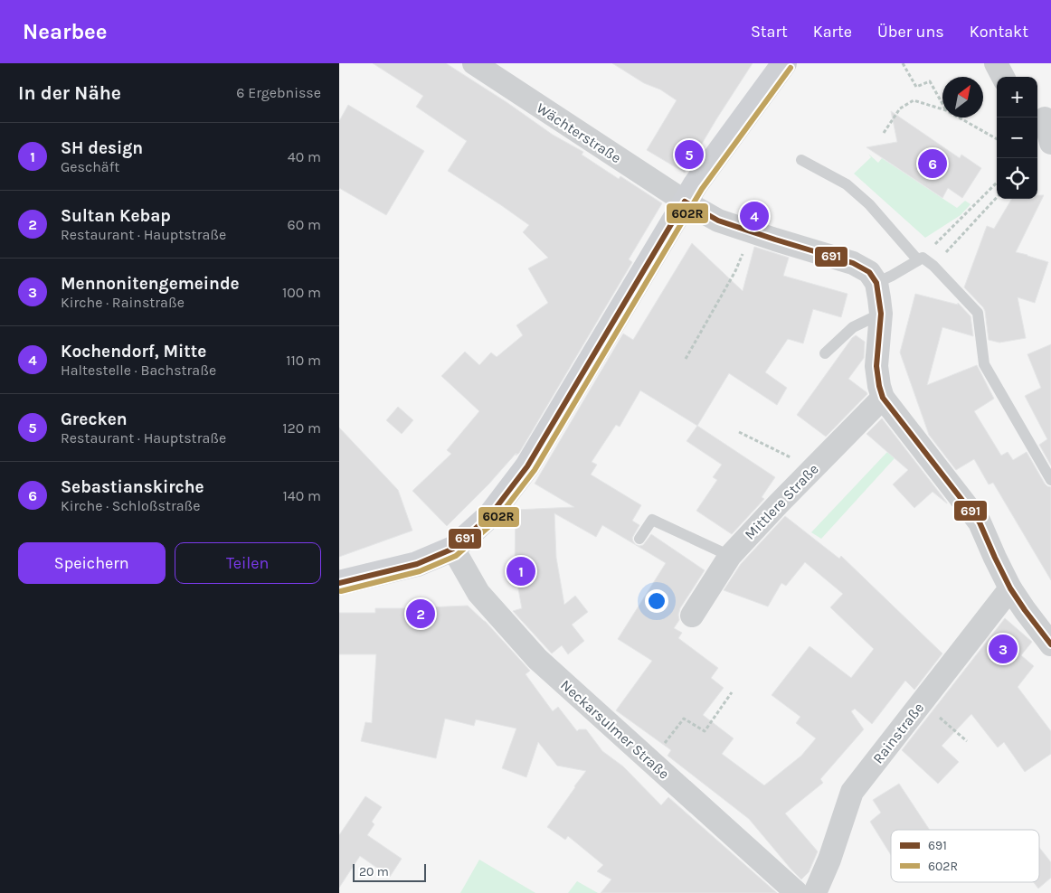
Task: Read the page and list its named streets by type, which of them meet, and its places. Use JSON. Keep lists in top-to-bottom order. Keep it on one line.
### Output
{"streets":{"street":["Wächterstraße","Mittlere Straße","Neckarsulmer Straße","Rainstraße"]},"lines":["transit line 602R","transit line 691"],"legend":["691","602R"],"scale_bar":"20 m","north":"top right","page":{"header":"Nearbee","nav":["Start","Karte","Über uns","Kontakt"],"heading":["In der Nähe","6 Ergebnisse"],"map_buttons":["+","−"],"list":[{"mark":"1","name":"SH design","note":"Geschäft","value":"40 m"},{"mark":"2","name":"Sultan Kebap","note":"Restaurant · Hauptstraße","value":"60 m"},{"mark":"3","name":"Mennonitengemeinde","note":"Kirche · Rainstraße","value":"100 m"},{"mark":"4","name":"Kochendorf, Mitte","note":"Haltestelle · Bachstraße","value":"110 m"},{"mark":"5","name":"Grecken","note":"Restaurant · Hauptstraße","value":"120 m"},{"mark":"6","name":"Sebastianskirche","note":"Kirche · Schloßstraße","value":"140 m"}],"pins":["5","6","4","1","2","3"],"buttons":["Speichern","Teilen"],"scale":"20 m"}}
